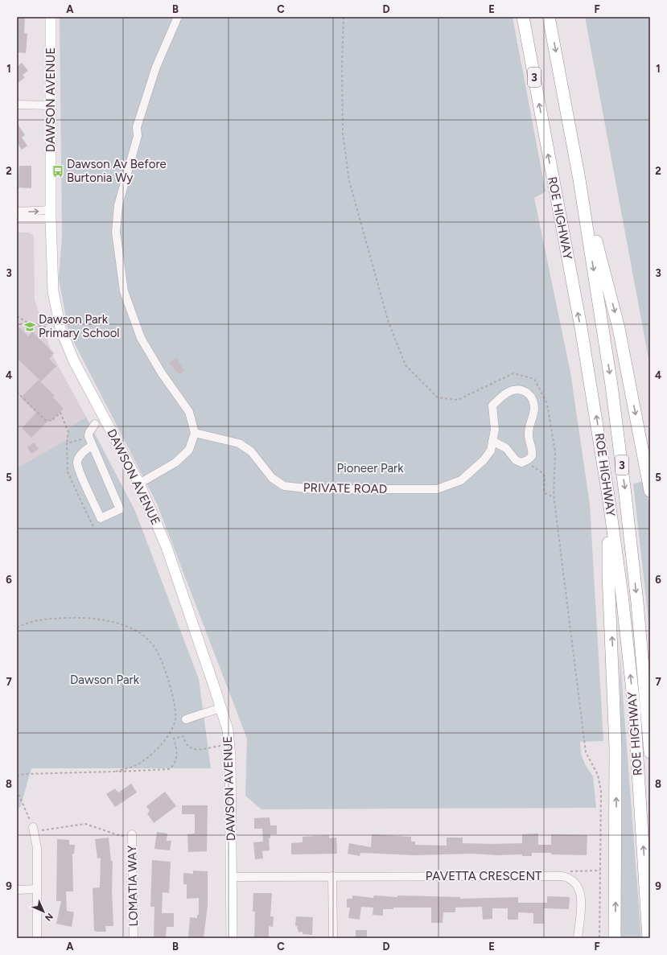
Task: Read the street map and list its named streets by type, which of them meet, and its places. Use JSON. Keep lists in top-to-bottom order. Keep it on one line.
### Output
{"streets":{"highway":["3","ROE HIGHWAY"],"main road":["DAWSON AVENUE"],"street":["PRIVATE ROAD","PAVETTA CRESCENT","LOMATIA WAY"]},"crossings":[["DAWSON AVENUE","PAVETTA CRESCENT"]],"parks":["Pioneer Park","Dawson Park"],"places":{"bus stop":["Dawson Av Before Burtonia Wy"],"school or university":["Dawson Park Primary School"]},"north":"bottom right","grid":{"columns":["A","B","C","D","E","F"],"rows":["1","2","3","4","5","6","7","8","9"]}}
